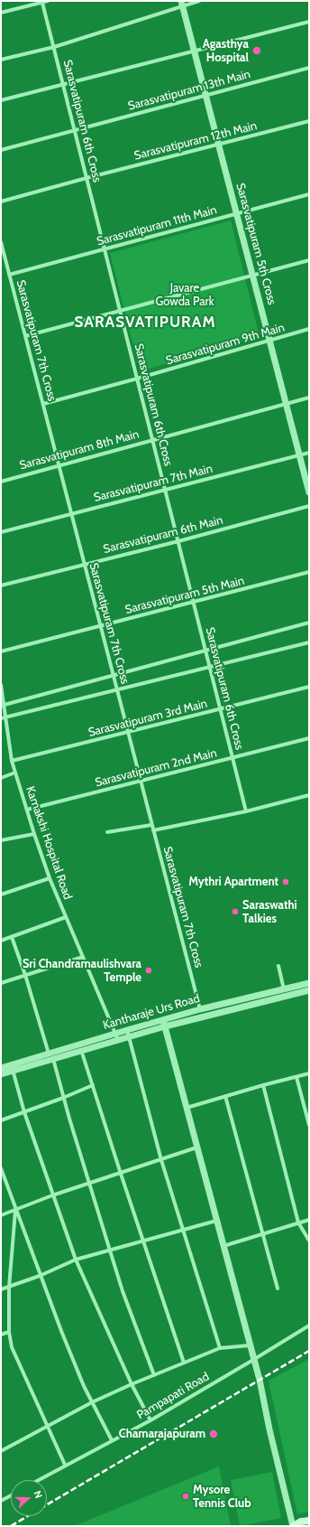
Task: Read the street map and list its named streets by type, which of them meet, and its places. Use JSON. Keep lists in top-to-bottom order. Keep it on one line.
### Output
{"streets":{"street":["Sarasvatipuram 13th Main","Sarasvatipuram 6th Cross","Sarasvatipuram 12th Main","Sarasvatipuram 11th Main","Sarasvatipuram 5th Cross","Sarasvatipuram 7th Cross","Sarasvatipuram 9th Main","Sarasvatipuram 8th Main","Sarasvatipuram 7th Main","Sarasvatipuram 6th Main","Sarasvatipuram 5th Main","Sarasvatipuram 3rd Main","Sarasvatipuram 2nd Main","Kamakshi Hospital Road","Kantharaje Urs Road","Pampapati Road"]},"crossings":[["Sarasvatipuram 13th Main","Sarasvatipuram 6th Cross"],["Sarasvatipuram 13th Main","Sarasvatipuram 5th Cross"],["Sarasvatipuram 6th Cross","Sarasvatipuram 12th Main"],["Sarasvatipuram 6th Cross","Sarasvatipuram 11th Main"],["Sarasvatipuram 6th Cross","Sarasvatipuram 9th Main"],["Sarasvatipuram 6th Cross","Sarasvatipuram 8th Main"],["Sarasvatipuram 6th Cross","Sarasvatipuram 7th Main"],["Sarasvatipuram 6th Cross","Sarasvatipuram 6th Main"],["Sarasvatipuram 6th Cross","Sarasvatipuram 5th Main"],["Sarasvatipuram 6th Cross","Sarasvatipuram 3rd Main"],["Sarasvatipuram 6th Cross","Sarasvatipuram 2nd Main"],["Sarasvatipuram 12th Main","Sarasvatipuram 5th Cross"],["Sarasvatipuram 11th Main","Sarasvatipuram 5th Cross"],["Sarasvatipuram 11th Main","Sarasvatipuram 7th Cross"],["Sarasvatipuram 5th Cross","Sarasvatipuram 9th Main"],["Sarasvatipuram 5th Cross","Sarasvatipuram 8th Main"],["Sarasvatipuram 5th Cross","Sarasvatipuram 7th Main"],["Sarasvatipuram 7th Cross","Sarasvatipuram 9th Main"],["Sarasvatipuram 7th Cross","Sarasvatipuram 8th Main"],["Sarasvatipuram 7th Cross","Sarasvatipuram 7th Main"],["Sarasvatipuram 7th Cross","Sarasvatipuram 6th Main"],["Sarasvatipuram 7th Cross","Sarasvatipuram 5th Main"],["Sarasvatipuram 7th Cross","Sarasvatipuram 3rd Main"],["Sarasvatipuram 7th Cross","Sarasvatipuram 2nd Main"],["Sarasvatipuram 7th Cross","Kantharaje Urs Road"],["Sarasvatipuram 3rd Main","Kamakshi Hospital Road"],["Sarasvatipuram 2nd Main","Kamakshi Hospital Road"],["Kamakshi Hospital Road","Kantharaje Urs Road"]],"districts":["SARASVATIPURAM"],"parks":["Javare Gowda Park"],"places":["Agasthya Hospital","Mythri Apartment","Saraswathi Talkies","Sri Chandramaulishvara Temple","Chamarajapuram","Mysore Tennis Club"],"north":"right"}
